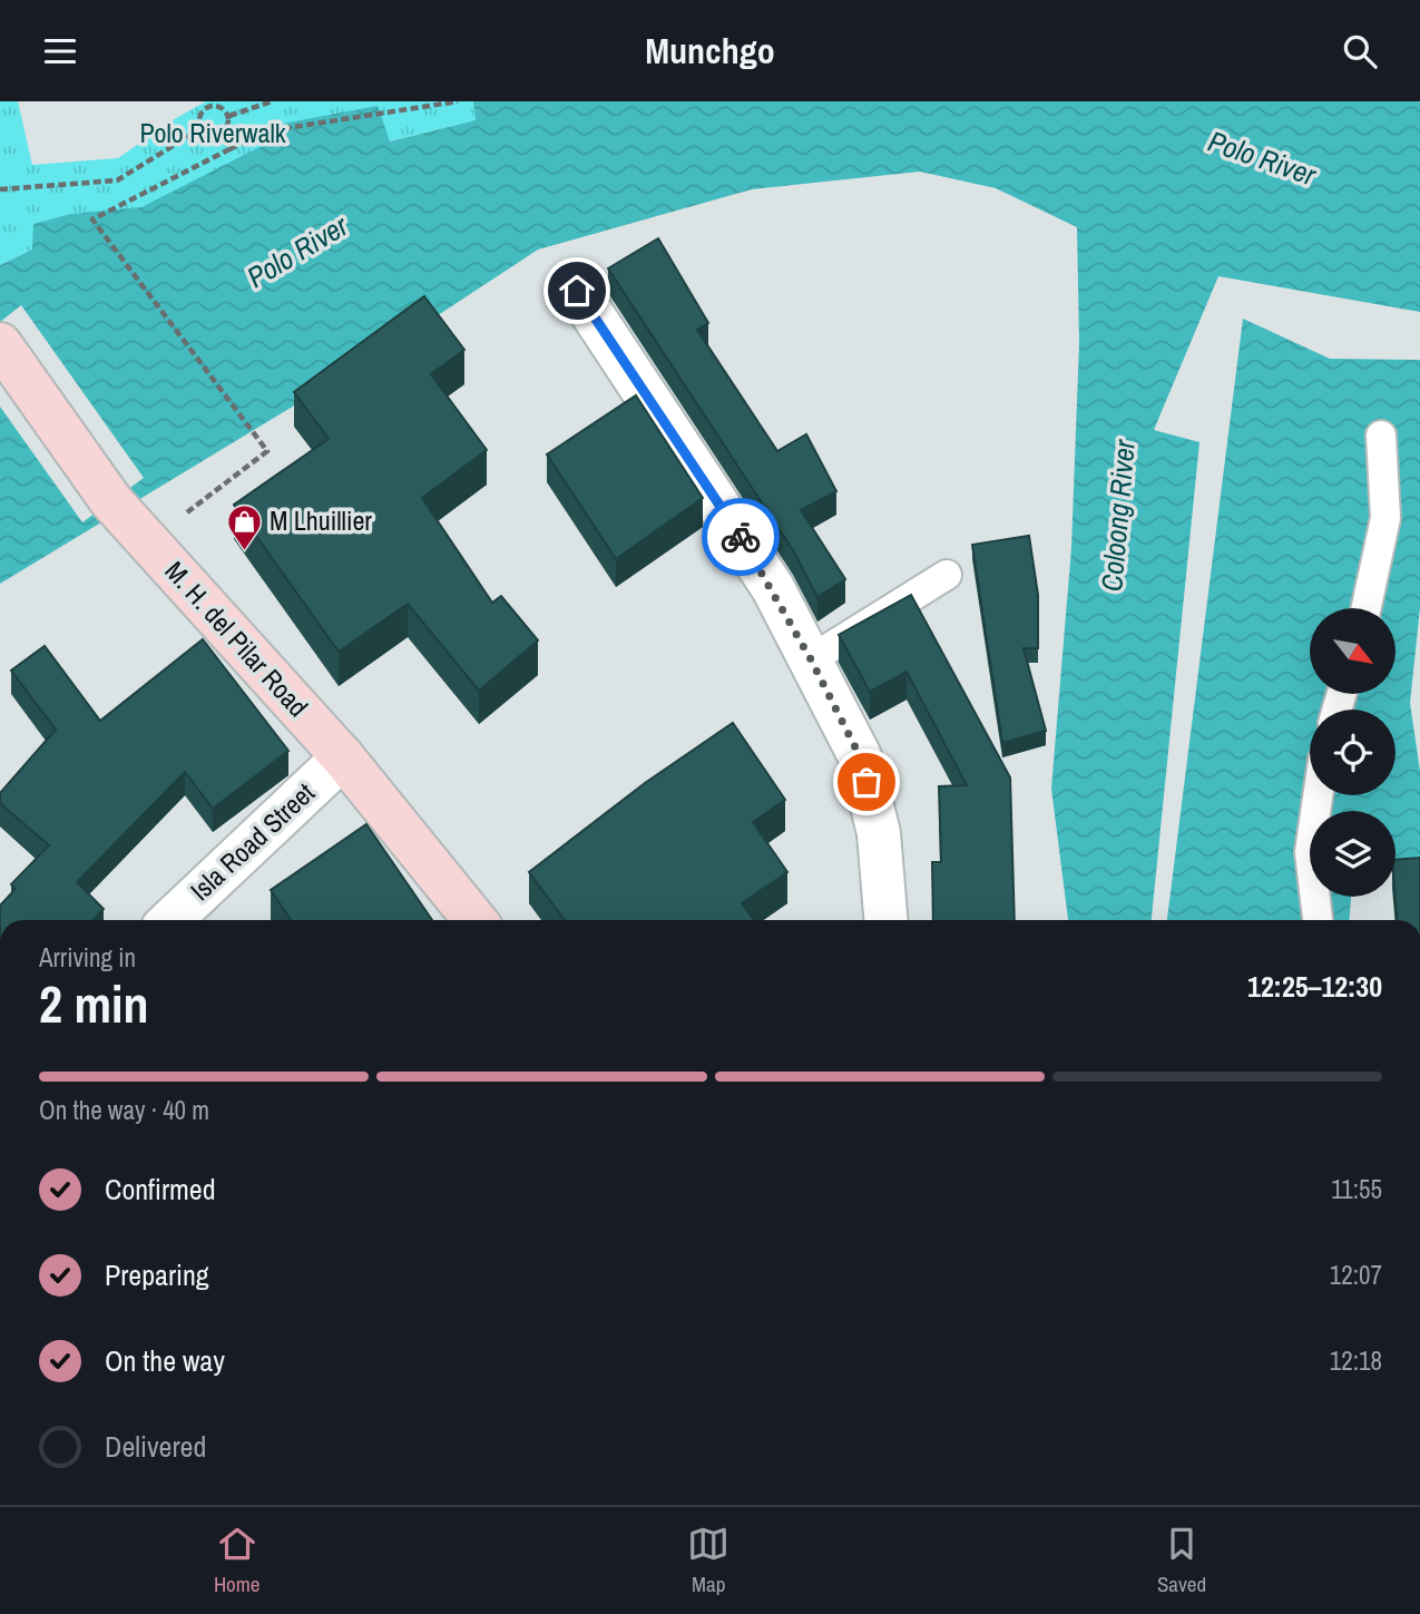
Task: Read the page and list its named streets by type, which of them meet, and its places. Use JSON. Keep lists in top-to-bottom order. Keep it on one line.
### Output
{"streets":{"main road":["M. H. del Pilar Road"],"street":["Isla Road Street"]},"crossings":[["M. H. del Pilar Road","Isla Road Street"]],"water":["Polo River","Coloong River"],"parks":["Polo Riverwalk"],"places":{"shop":["M Lhuillier"]},"north":"bottom right","page":{"header":"Munchgo","heading":["2 min","Arriving in","12:25–12:30"],"bar":"On the way · 40 m","list":[["Confirmed","11:55"],["Preparing","12:07"],["On the way","12:18"],"Delivered"],"tabs":["Home","Map","Saved"]}}
